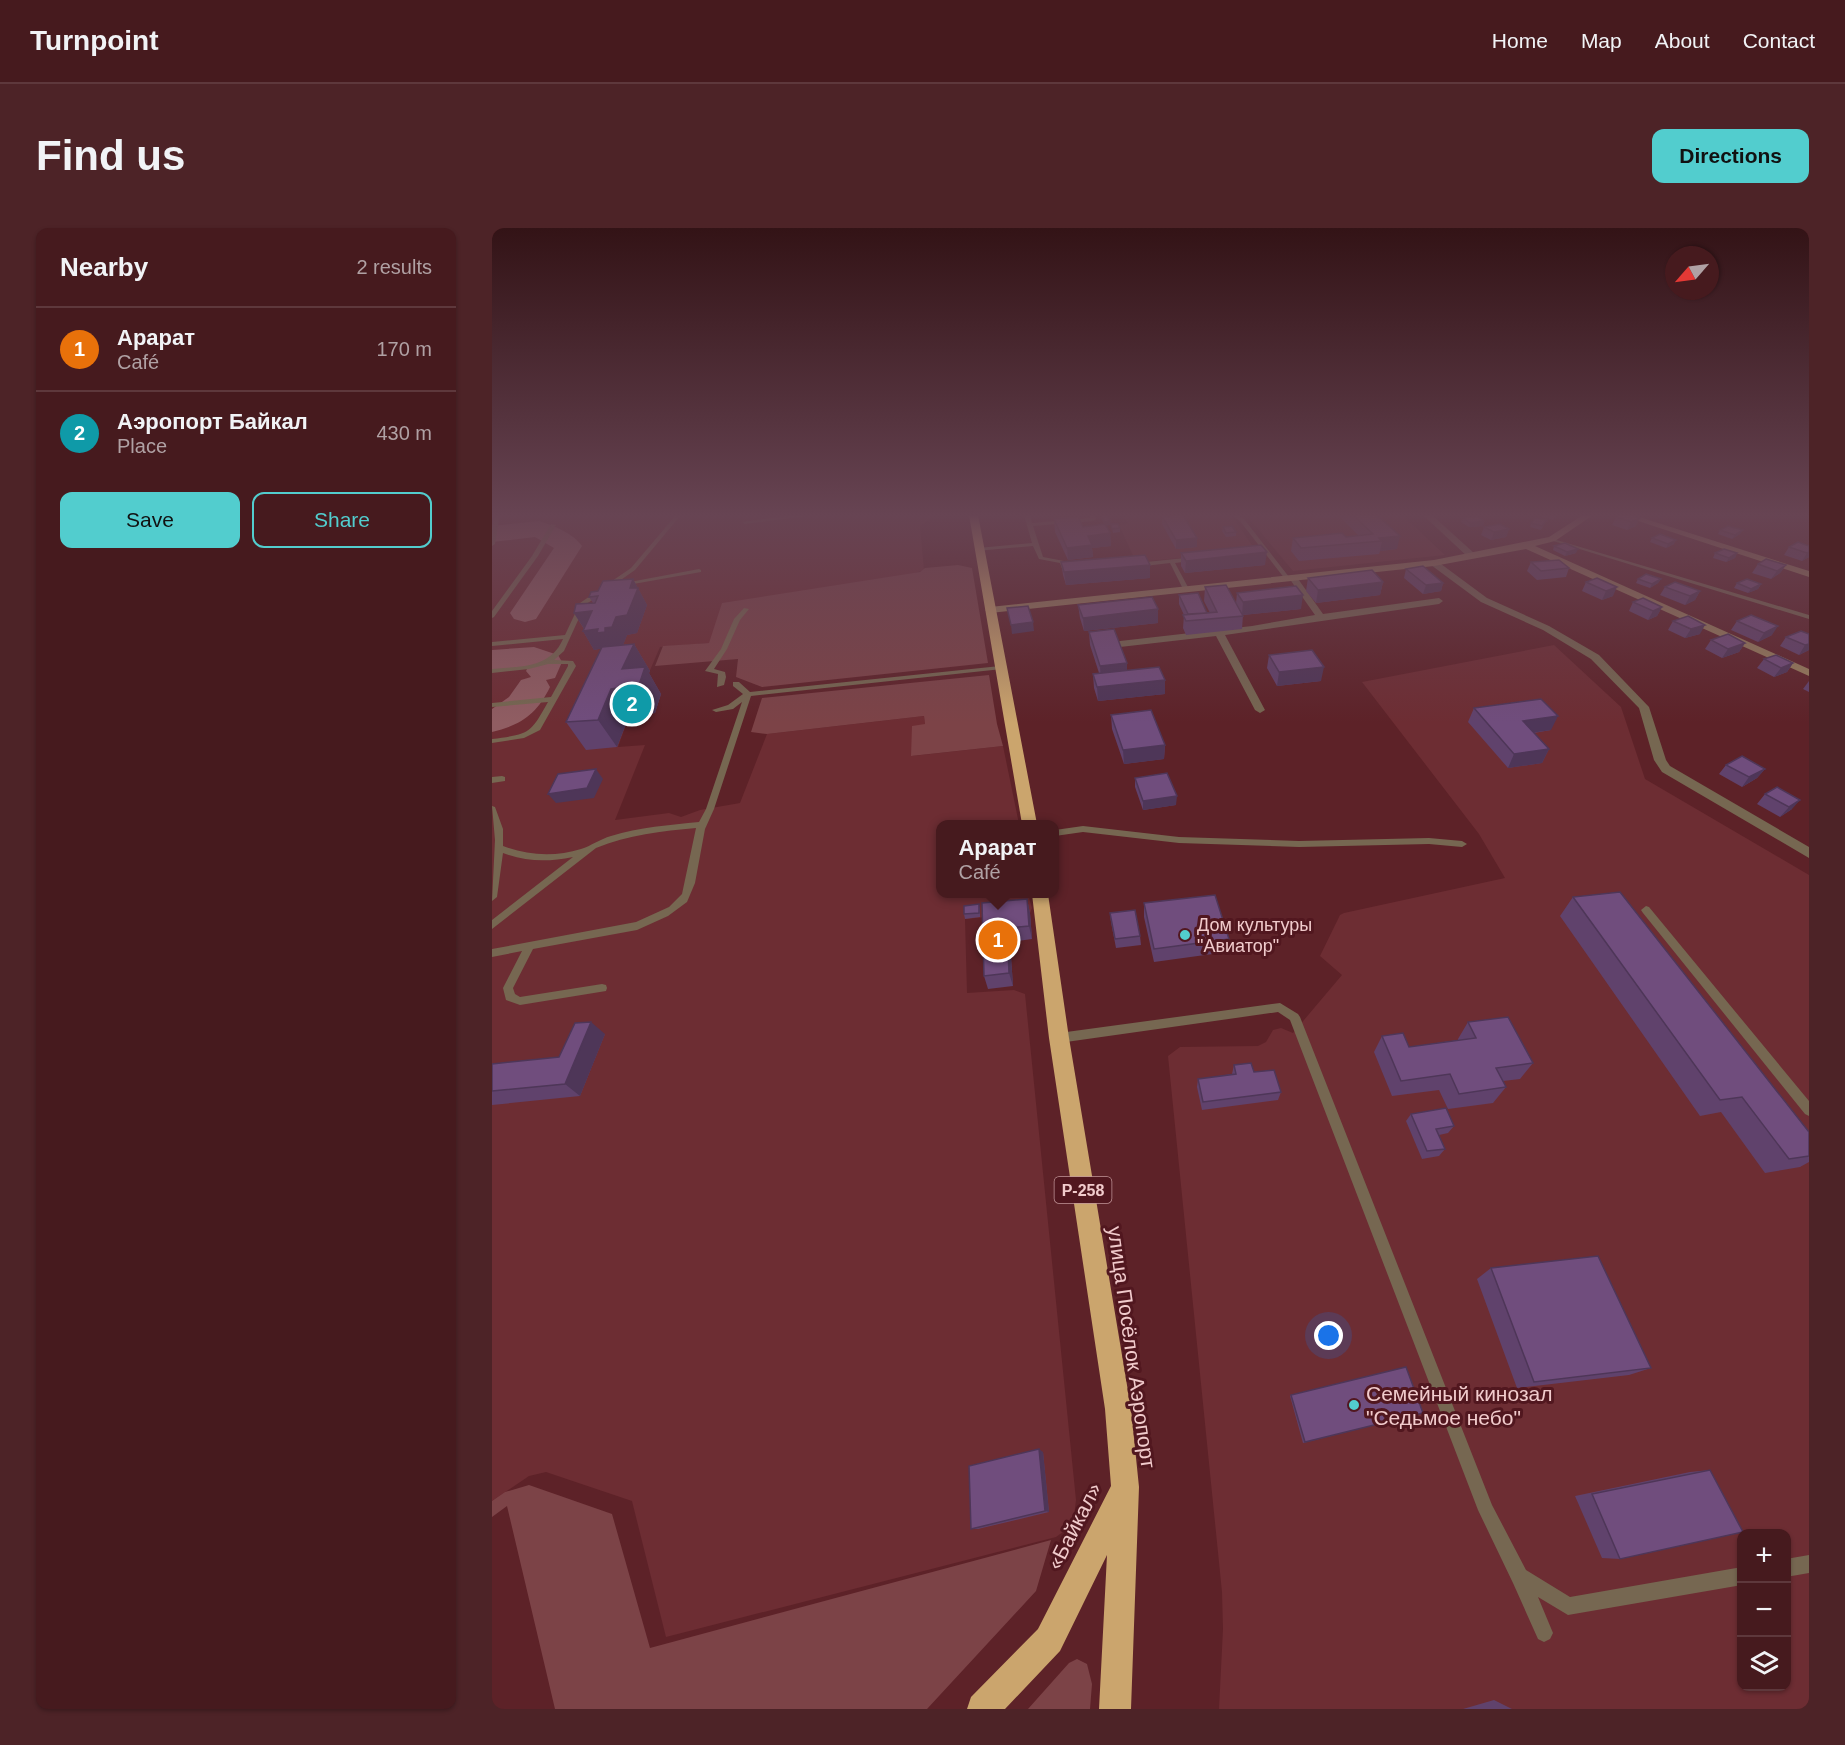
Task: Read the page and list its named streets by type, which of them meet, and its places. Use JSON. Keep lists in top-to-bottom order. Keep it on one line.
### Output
{"streets":{"highway":["Р-258","улица Посёлок Аэропорт","«Байкал»"]},"crossings":[["улица Посёлок Аэропорт","«Байкал»"]],"places":["Дом культуры \"Авиатор\"","Семейный кинозал \"Седьмое небо\""],"north":"bottom left","page":{"header":"Turnpoint","nav":["Home","Map","About","Contact"],"buttons":["Directions",["Save","Share"]],"title":"Find us","heading":["Nearby","2 results"],"list":[{"mark":"1","name":"Арарат","note":"Café","value":"170 m"},{"mark":"2","name":"Аэропорт Байкал","note":"Place","value":"430 m"}],"pins":["2","1"],"popup":["Арарат","Café"],"map_buttons":["+","−"]}}
